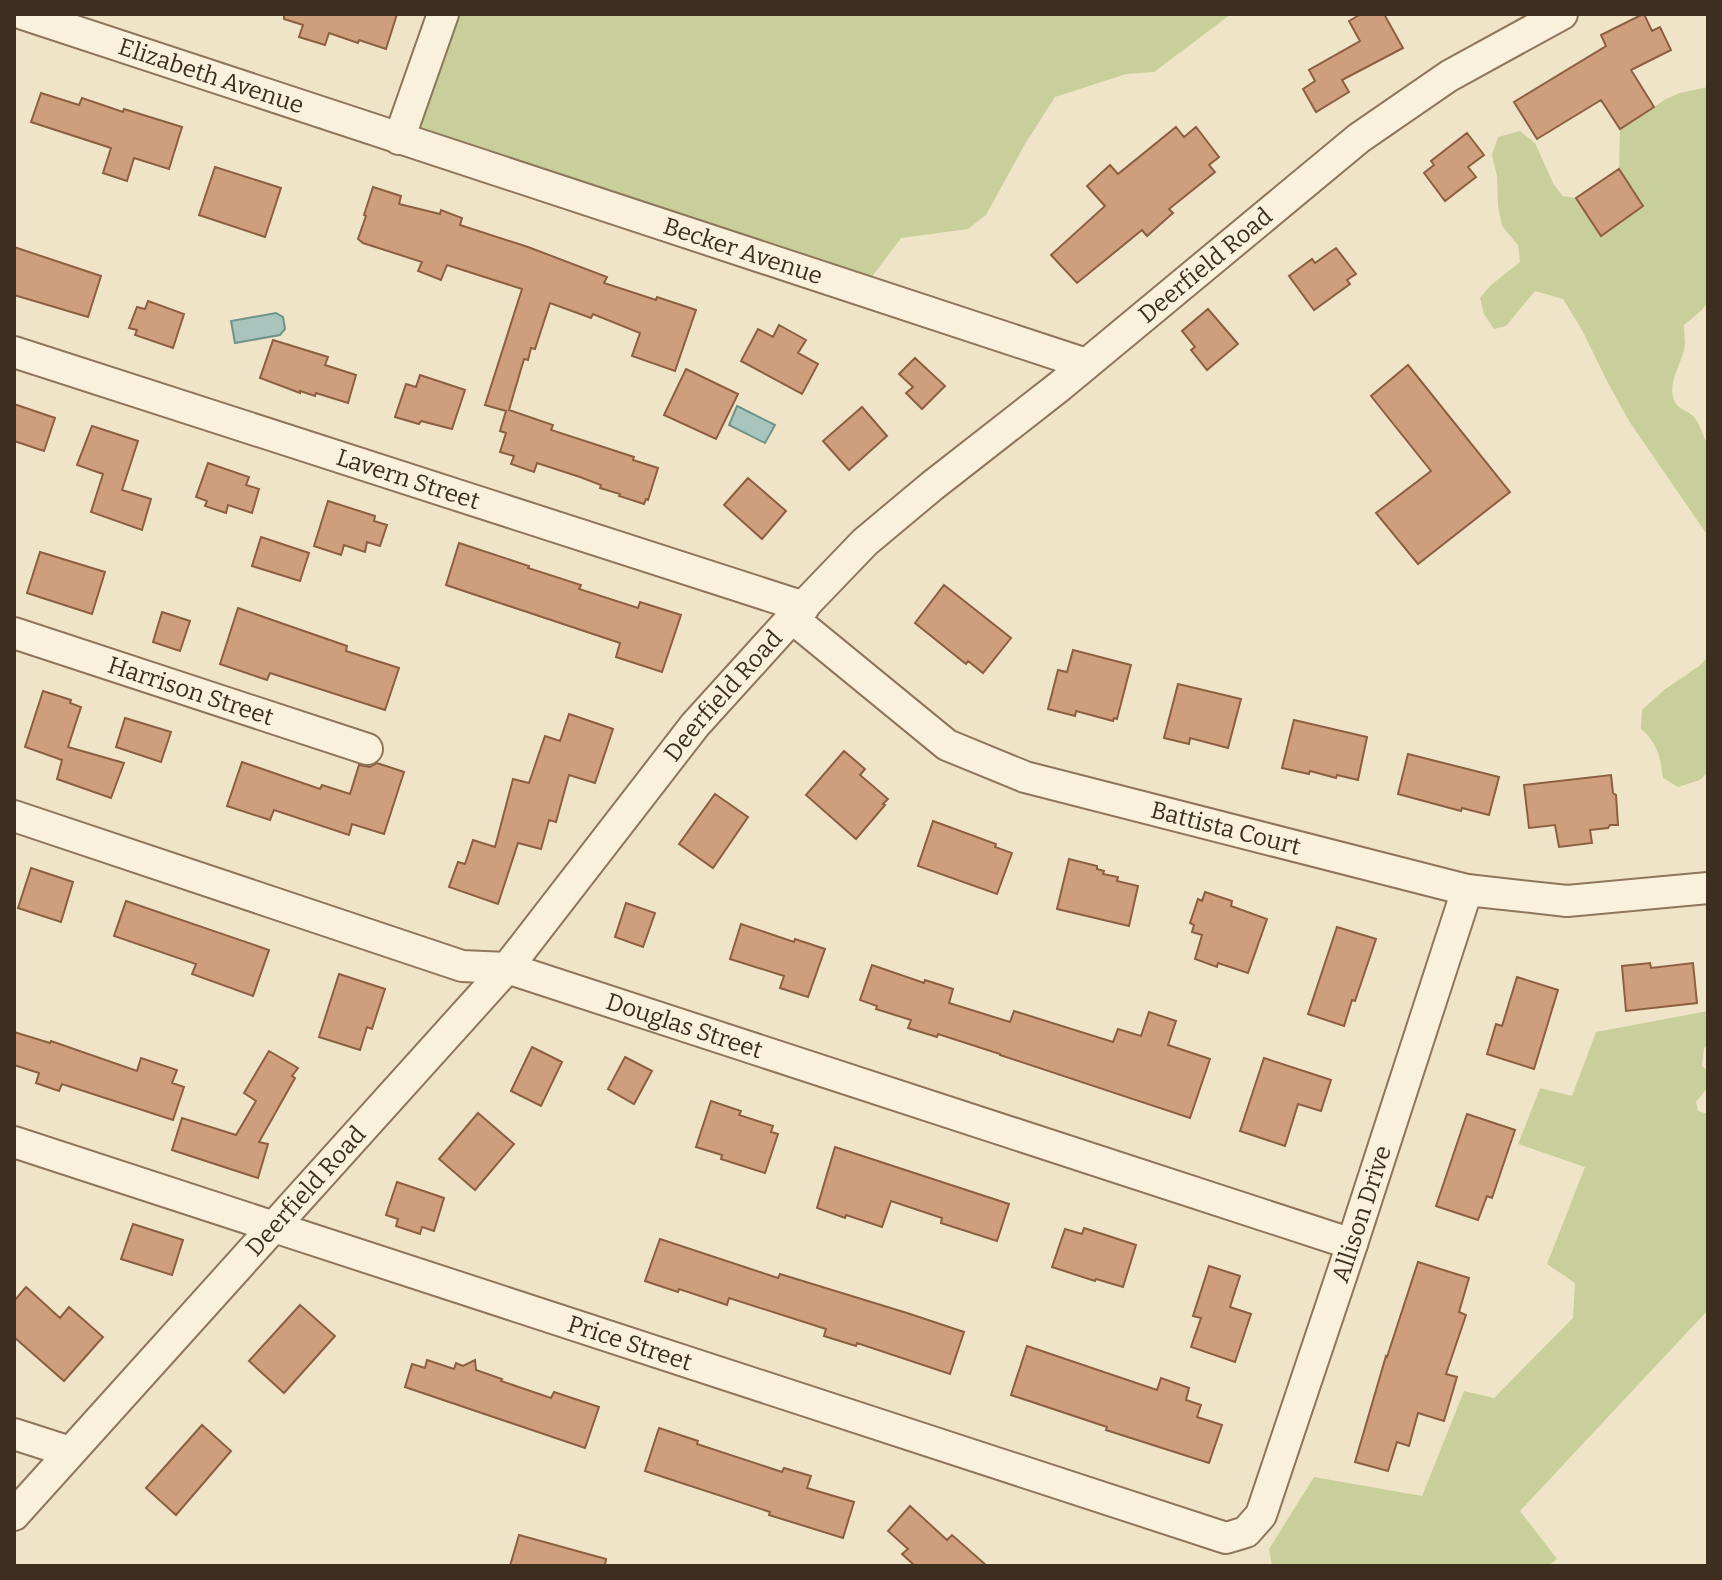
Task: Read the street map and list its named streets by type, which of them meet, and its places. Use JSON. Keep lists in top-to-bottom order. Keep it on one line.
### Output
{"streets":{"street":["Elizabeth Avenue","Becker Avenue","Deerfield Road","Lavern Street","Harrison Street","Battista Court","Douglas Street","Allison Drive","Price Street"]},"crossings":[["Elizabeth Avenue","Becker Avenue"],["Becker Avenue","Deerfield Road"],["Deerfield Road","Lavern Street"],["Deerfield Road","Battista Court"],["Deerfield Road","Douglas Street"],["Deerfield Road","Price Street"],["Lavern Street","Battista Court"],["Battista Court","Allison Drive"],["Douglas Street","Allison Drive"],["Allison Drive","Price Street"]]}
